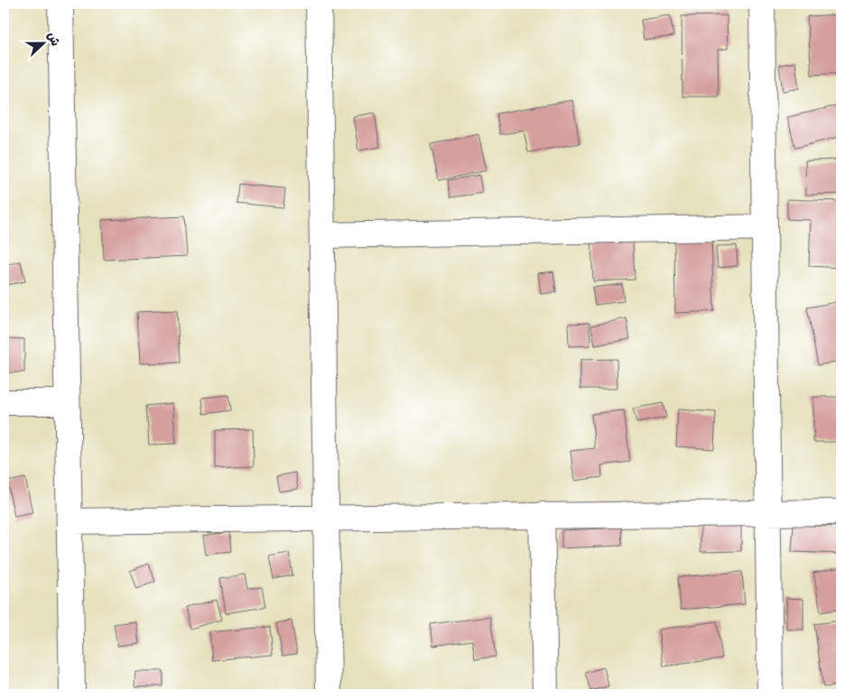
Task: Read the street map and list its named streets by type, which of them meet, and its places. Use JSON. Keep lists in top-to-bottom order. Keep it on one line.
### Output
{"north":"right"}
